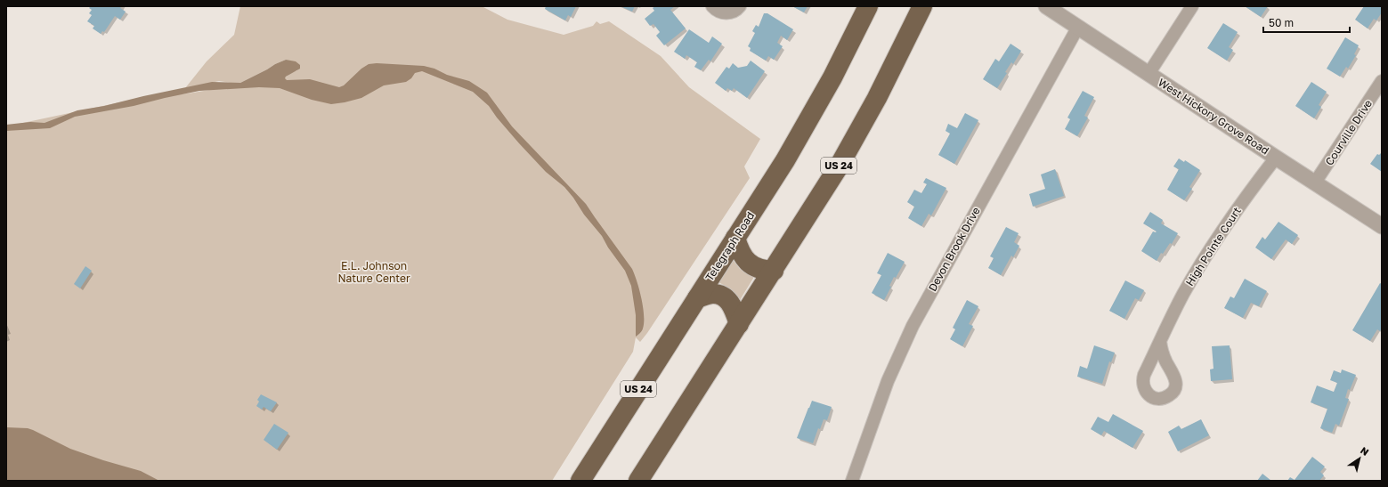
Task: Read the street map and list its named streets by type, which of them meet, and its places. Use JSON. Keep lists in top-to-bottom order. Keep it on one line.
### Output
{"streets":{"highway":["US 24","Telegraph Road"],"street":["West Hickory Grove Road","Courville Drive","High Pointe Court","Devon Brook Drive"]},"crossings":[["West Hickory Grove Road","Courville Drive"],["West Hickory Grove Road","High Pointe Court"],["West Hickory Grove Road","Devon Brook Drive"]],"parks":["E.L. Johnson Nature Center"],"scale_bar":"50 m","north":"top right"}
